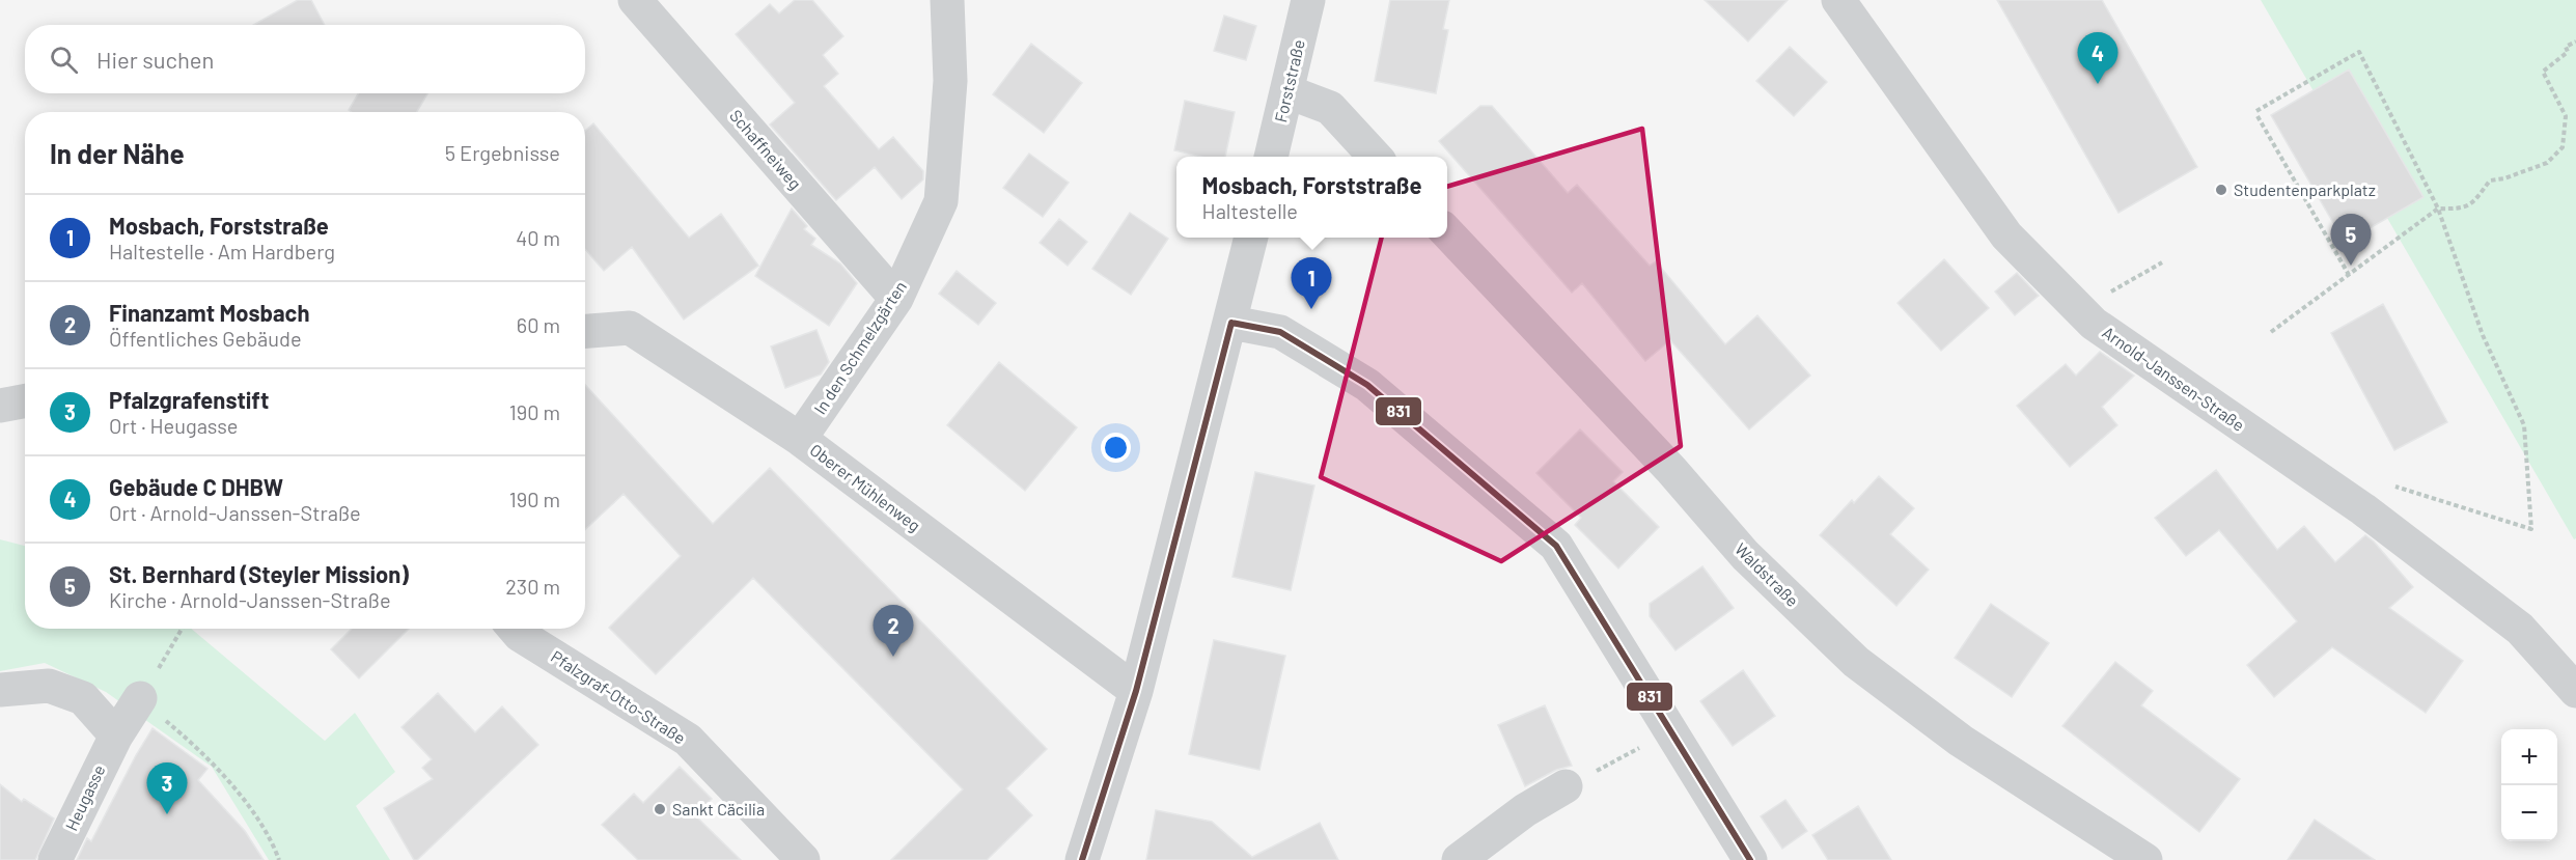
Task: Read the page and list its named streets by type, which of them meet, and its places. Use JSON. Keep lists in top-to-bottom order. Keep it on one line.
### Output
{"streets":{"street":["Forststraße","Schaffneiweg","In den Schmelzgärten","Arnold-Janssen-Straße","Oberer Mühlenweg","Waldstraße","Pfalzgraf-Otto-Straße","Heugasse"]},"crossings":[["Schaffneiweg","In den Schmelzgärten"],["In den Schmelzgärten","Oberer Mühlenweg"]],"places":["Studentenparkplatz","Sankt Cäcilia"],"lines":["transit line 831"],"page":{"search":"Hier suchen","pins":["4","5","1","2","3"],"heading":["In der Nähe","5 Ergebnisse"],"popup":["Mosbach, Forststraße","Haltestelle"],"list":[{"mark":"1","name":"Mosbach, Forststraße","note":"Haltestelle · Am Hardberg","value":"40 m"},{"mark":"2","name":"Finanzamt Mosbach","note":"Öffentliches Gebäude","value":"60 m"},{"mark":"3","name":"Pfalzgrafenstift","note":"Ort · Heugasse","value":"190 m"},{"mark":"4","name":"Gebäude C DHBW","note":"Ort · Arnold-Janssen-Straße","value":"190 m"},{"mark":"5","name":"St. Bernhard (Steyler Mission)","note":"Kirche · Arnold-Janssen-Straße","value":"230 m"}],"map_buttons":["+","−"]}}
